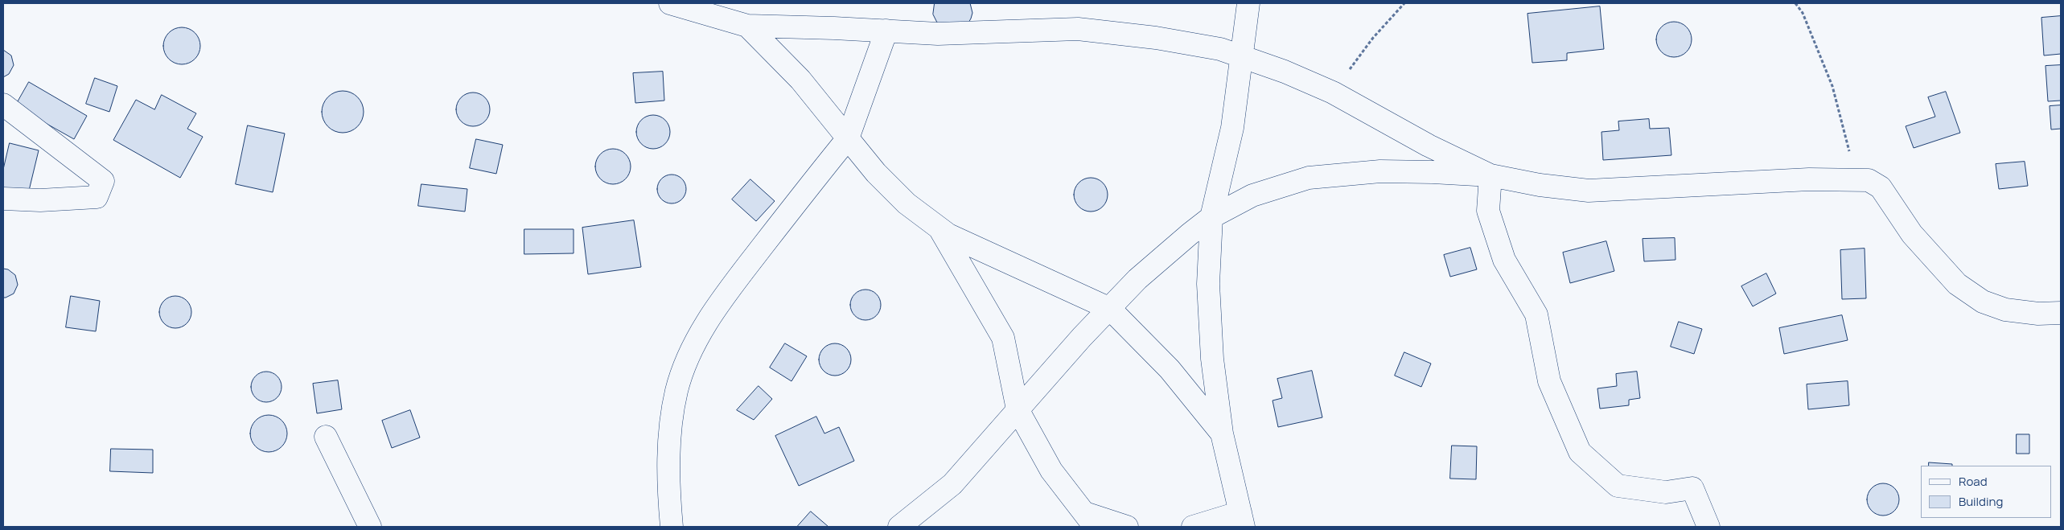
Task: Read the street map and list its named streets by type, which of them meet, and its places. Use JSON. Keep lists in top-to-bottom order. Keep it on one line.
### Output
{"legend":["Road","Building"]}
